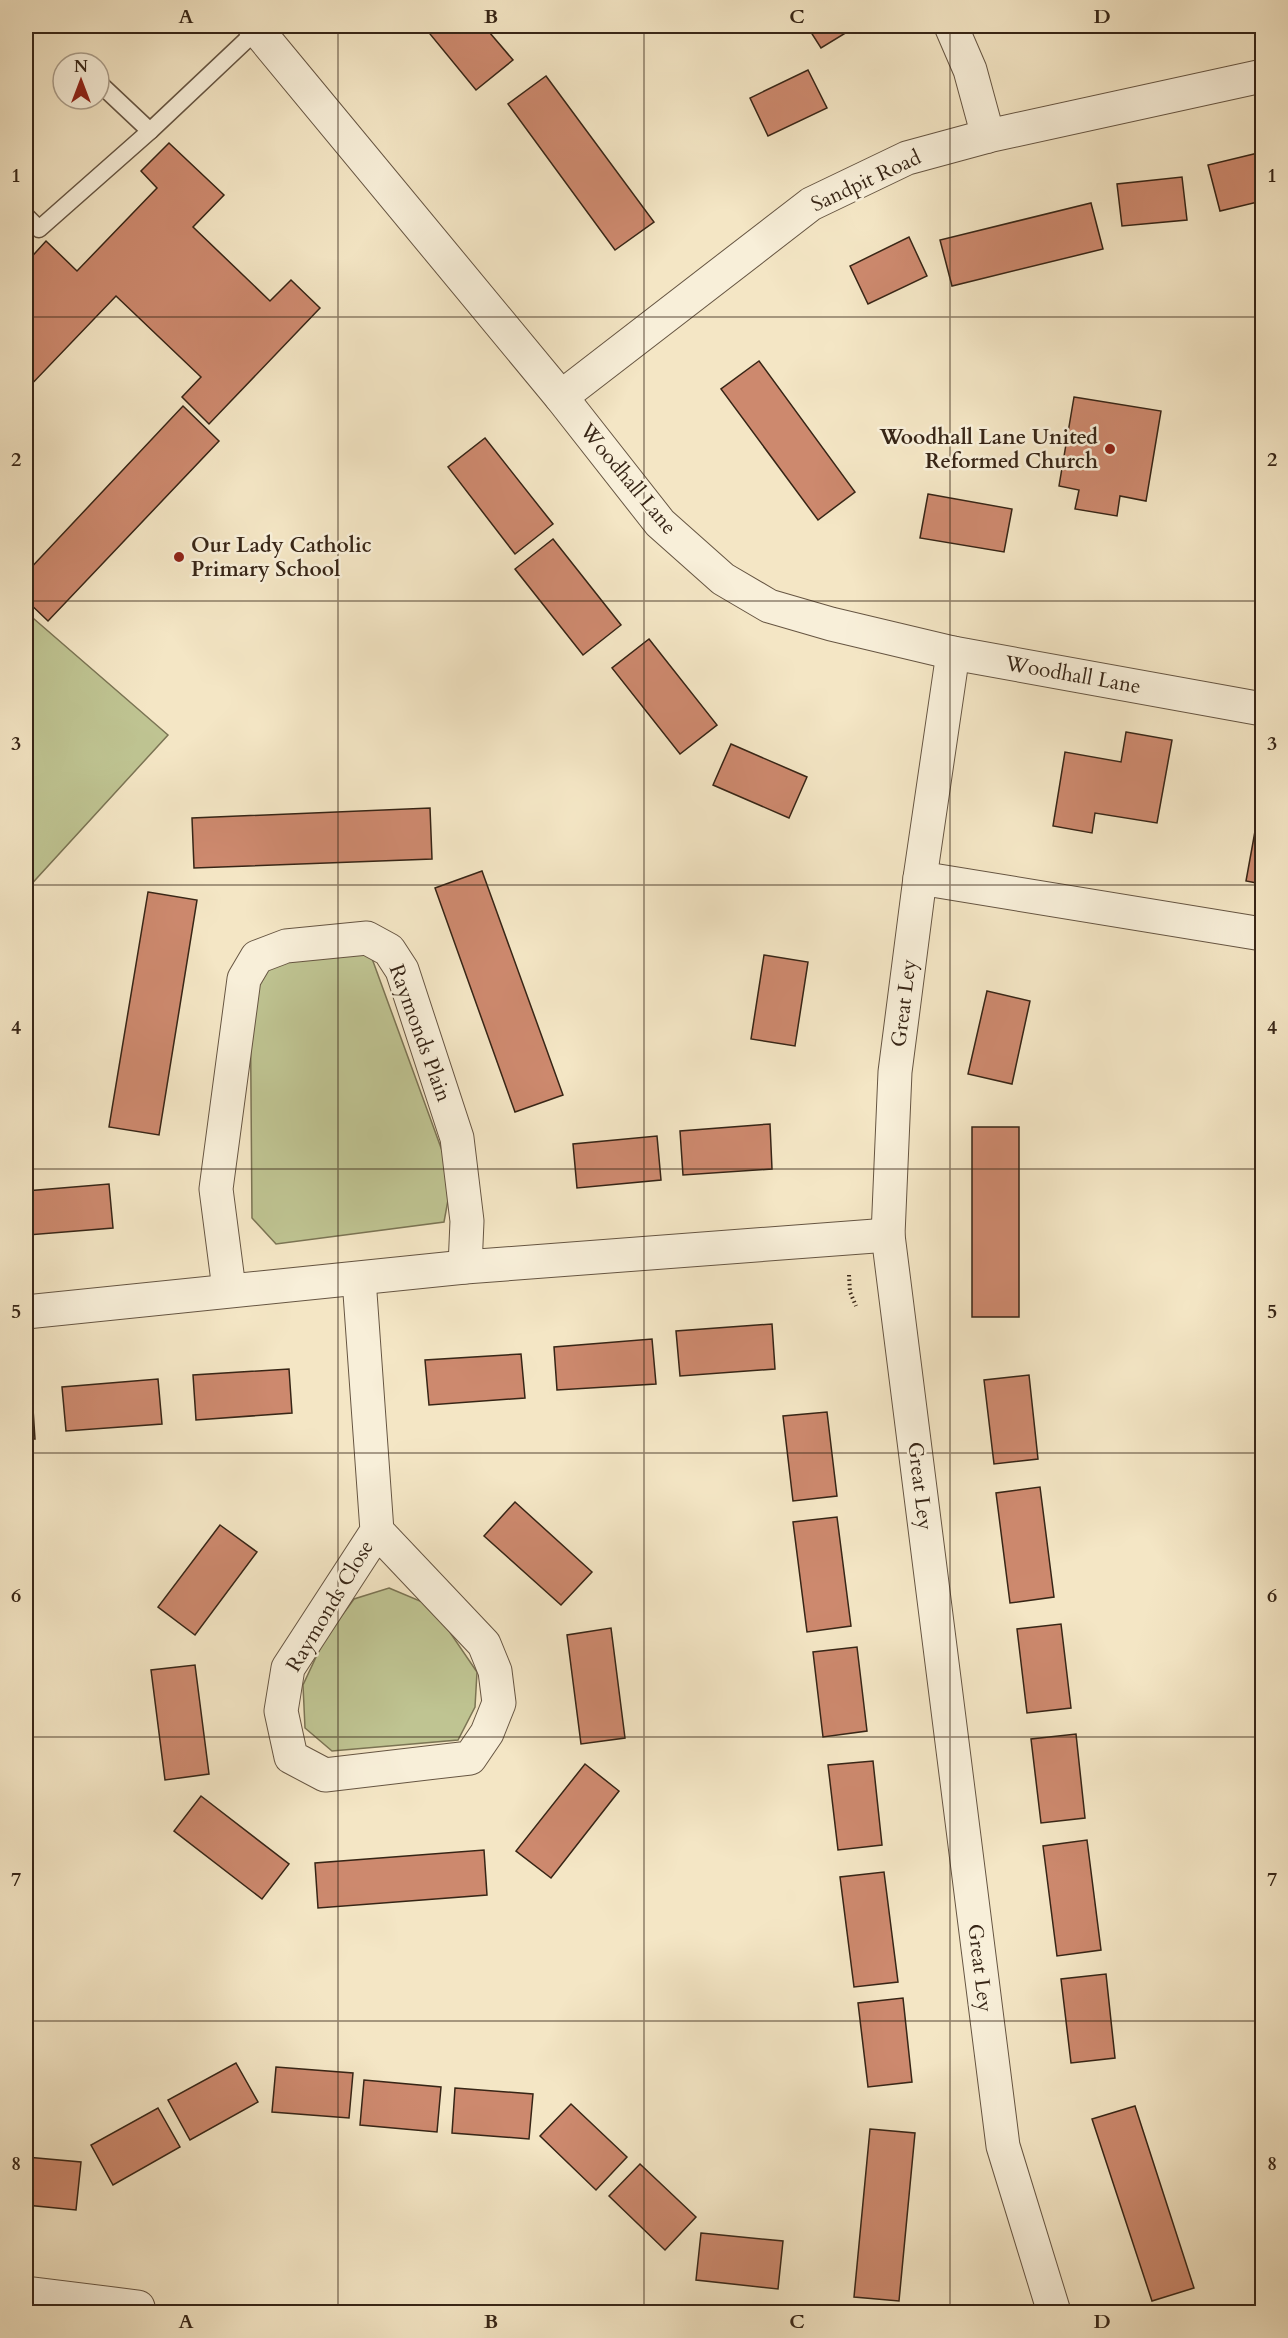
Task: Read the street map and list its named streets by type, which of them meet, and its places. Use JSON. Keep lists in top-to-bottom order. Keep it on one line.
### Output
{"streets":{"street":["Sandpit Road","Woodhall Lane","Great Ley","Raymonds Plain","Raymonds Close"]},"crossings":[["Sandpit Road","Woodhall Lane"],["Woodhall Lane","Great Ley"]],"places":["Woodhall Lane United Reformed Church","Our Lady Catholic Primary School"],"north":"top","grid":{"columns":["A","B","C","D"],"rows":["1","2","3","4","5","6","7","8"]}}
